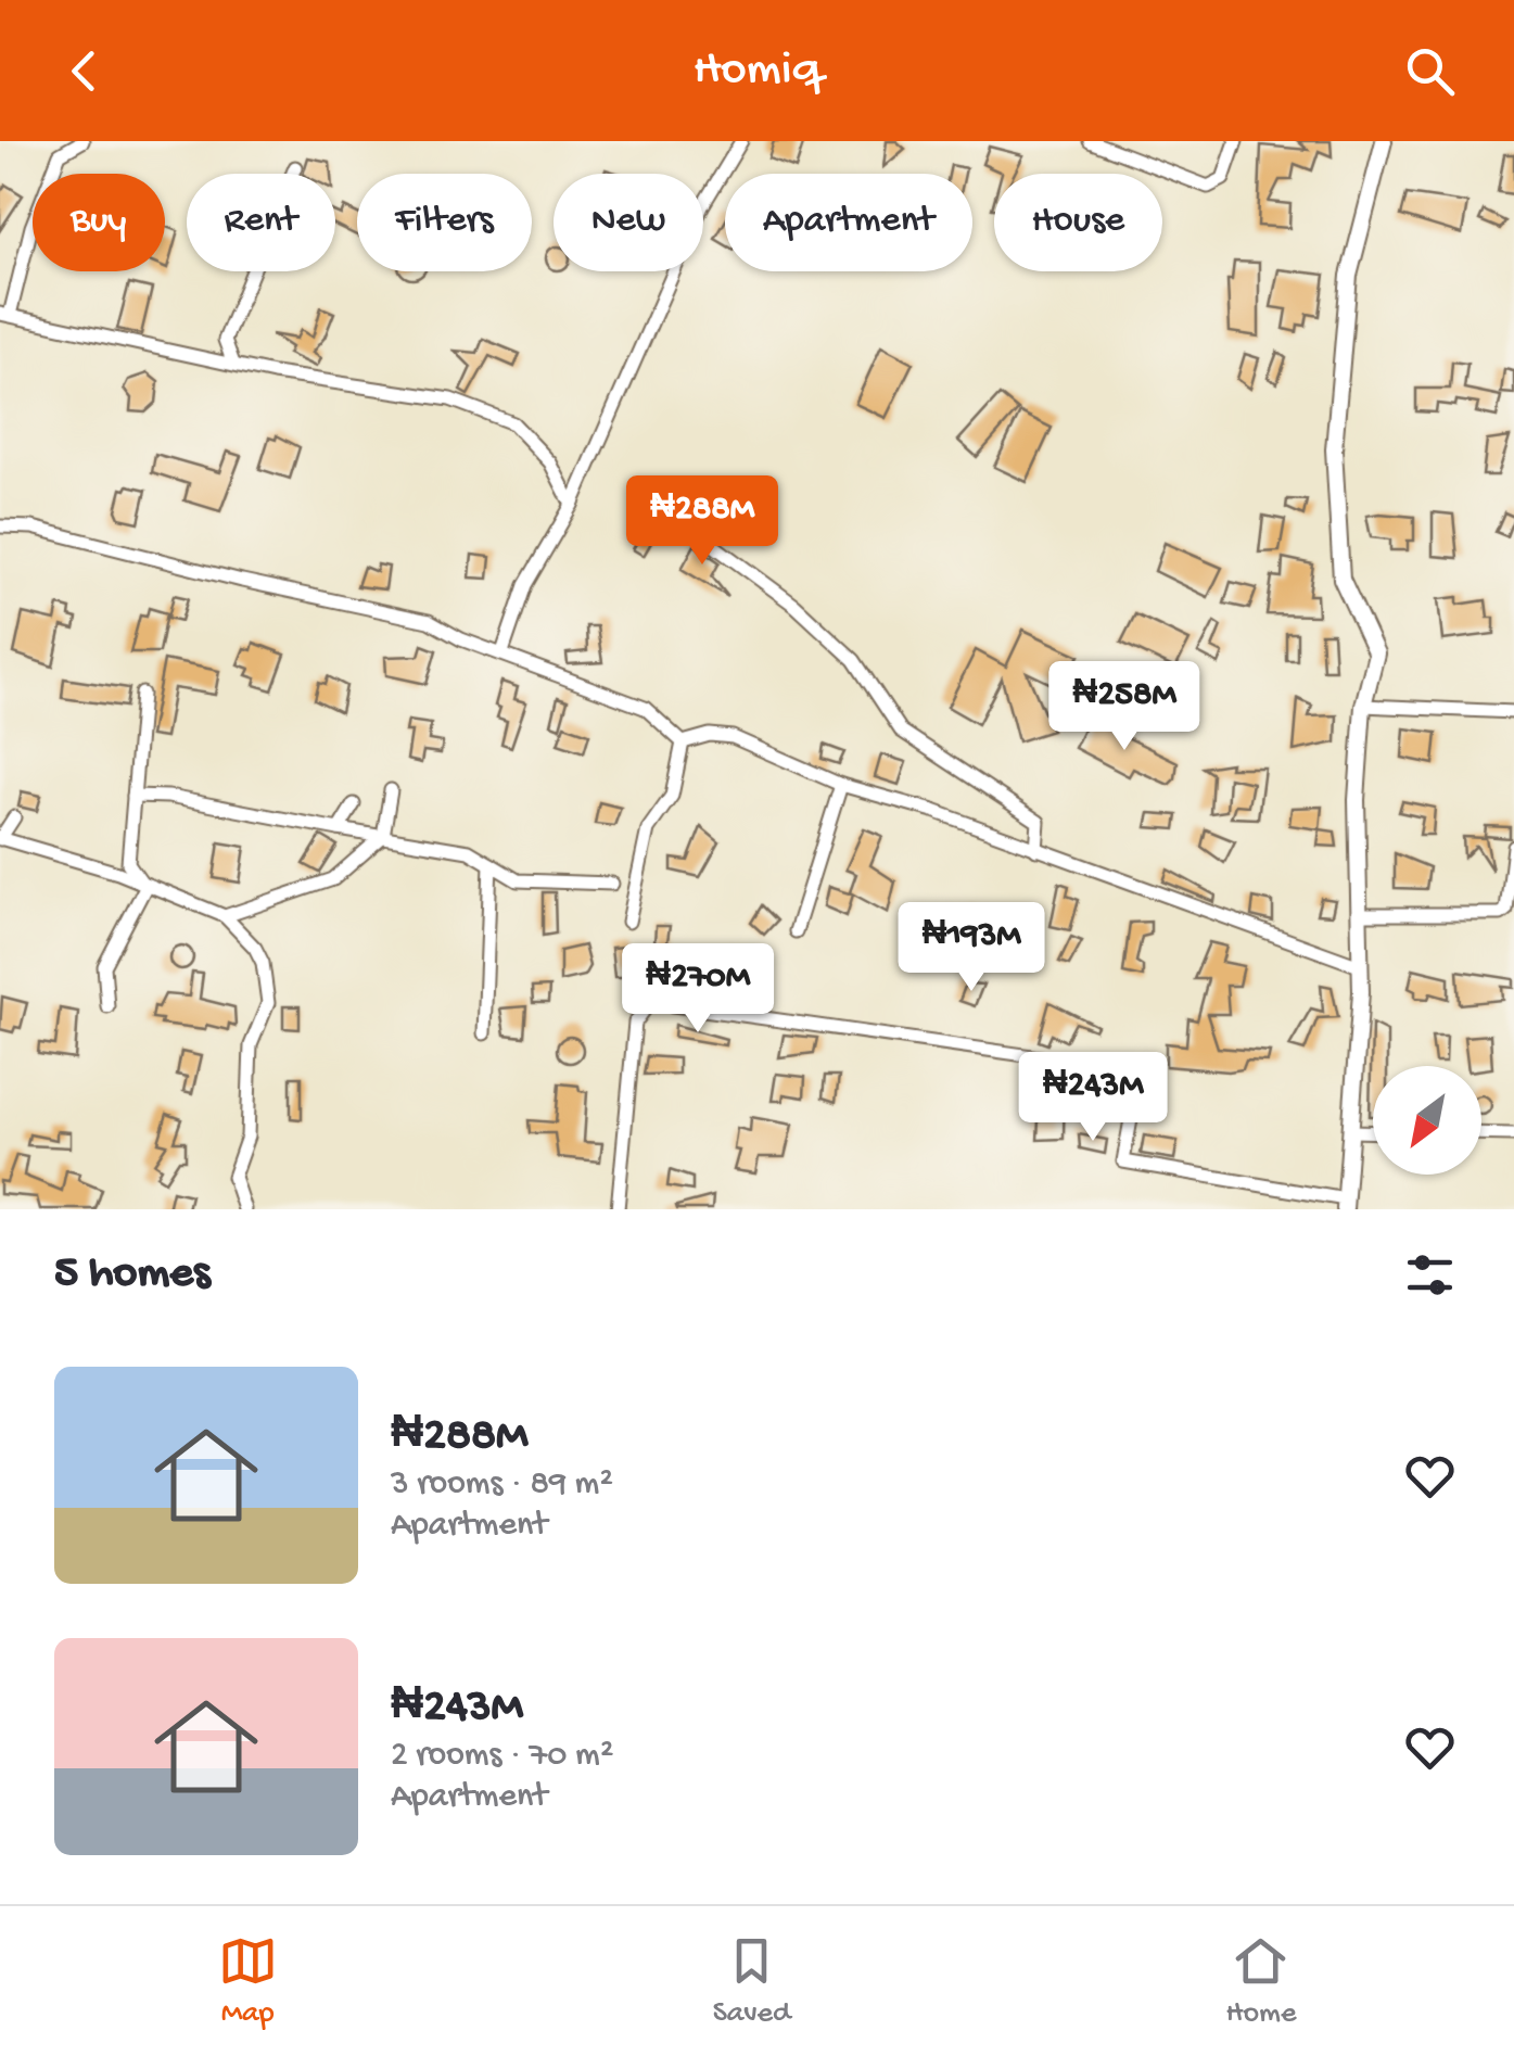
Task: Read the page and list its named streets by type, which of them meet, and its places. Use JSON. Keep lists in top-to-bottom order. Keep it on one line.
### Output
{"north":"bottom left","page":{"header":"Homiq","chip":["Buy","Rent","Filters","New","Apartment","House"],"price":["₦288M","₦258M","₦193M","₦270M","₦243M"],"heading":"5 homes","list":[{"name":"₦288M","note":"3 rooms · 89 m² · Apartment"},{"name":"₦243M","note":"2 rooms · 70 m² · Apartment"}],"tabs":["Map","Saved","Home"]}}
